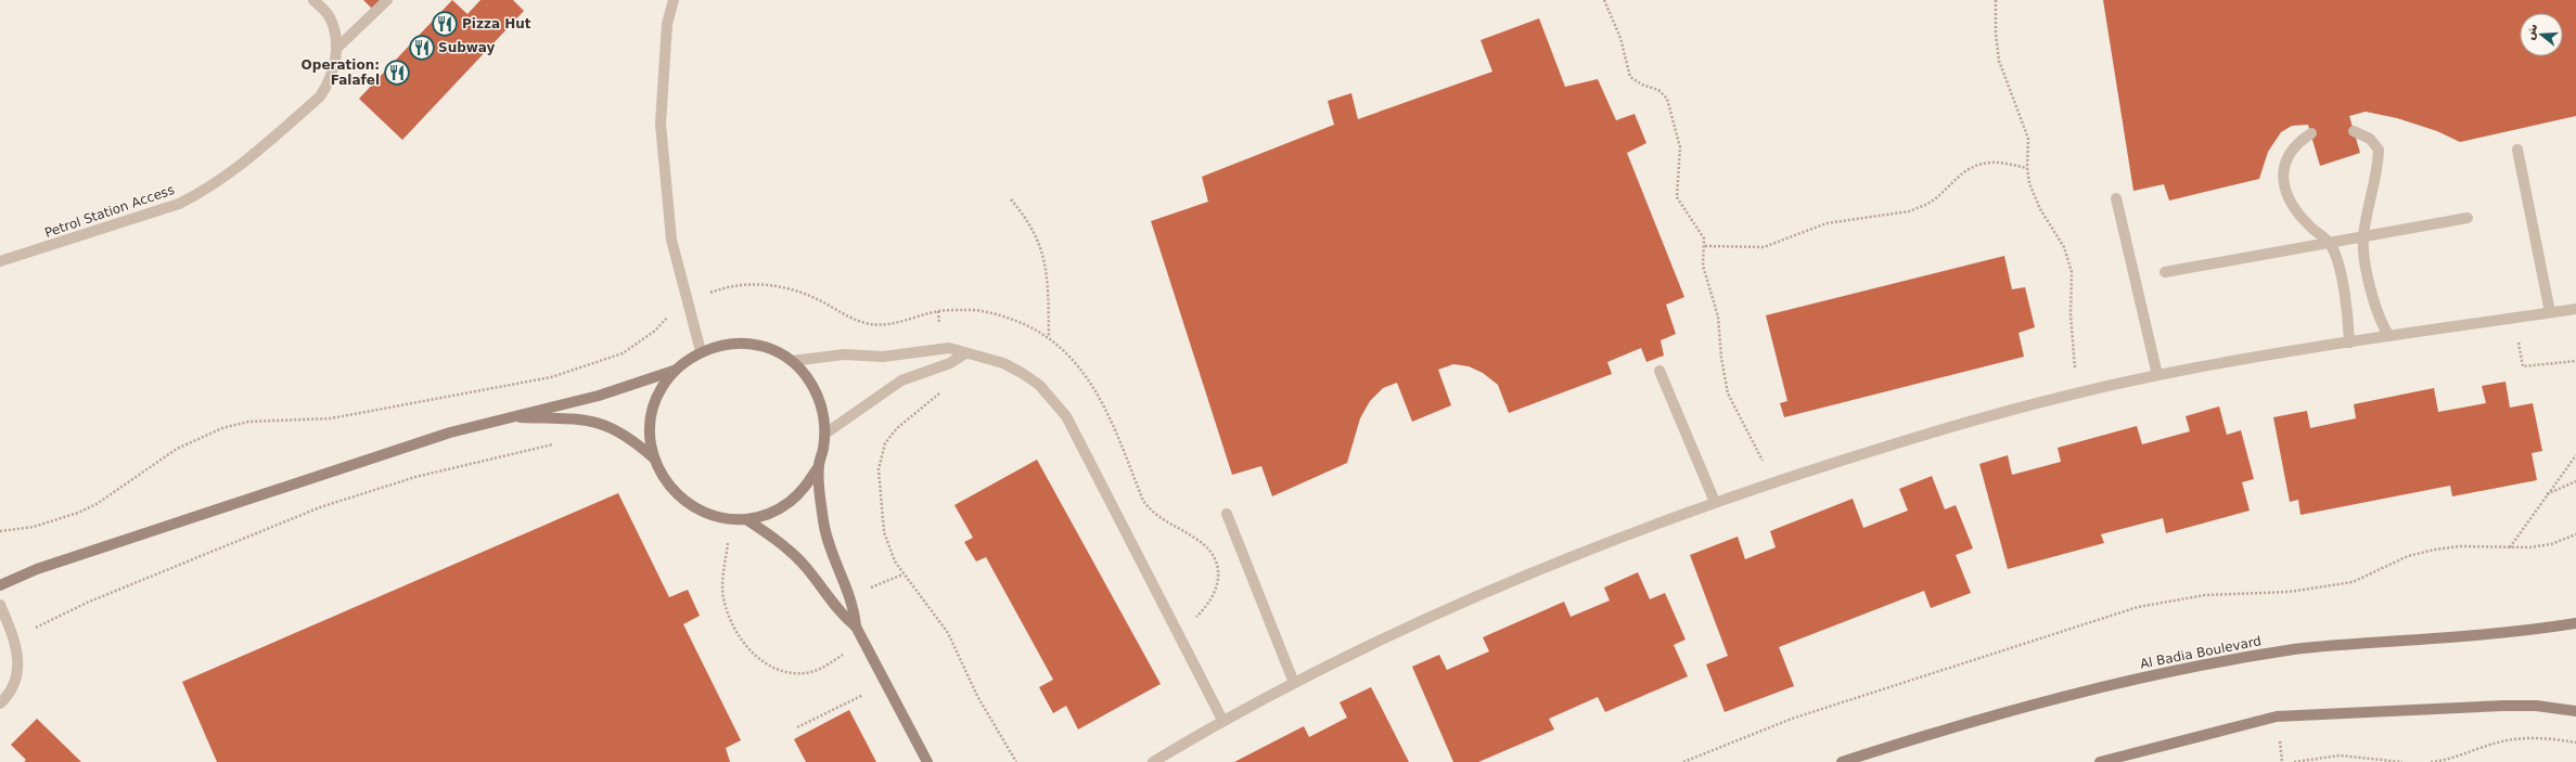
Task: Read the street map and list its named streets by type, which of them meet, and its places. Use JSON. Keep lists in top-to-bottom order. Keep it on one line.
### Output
{"streets":{"street":["Petrol Station Access","Al Badia Boulevard"]},"places":{"restaurant":["Pizza Hut","Subway","Operation: Falafel"]},"north":"left"}
